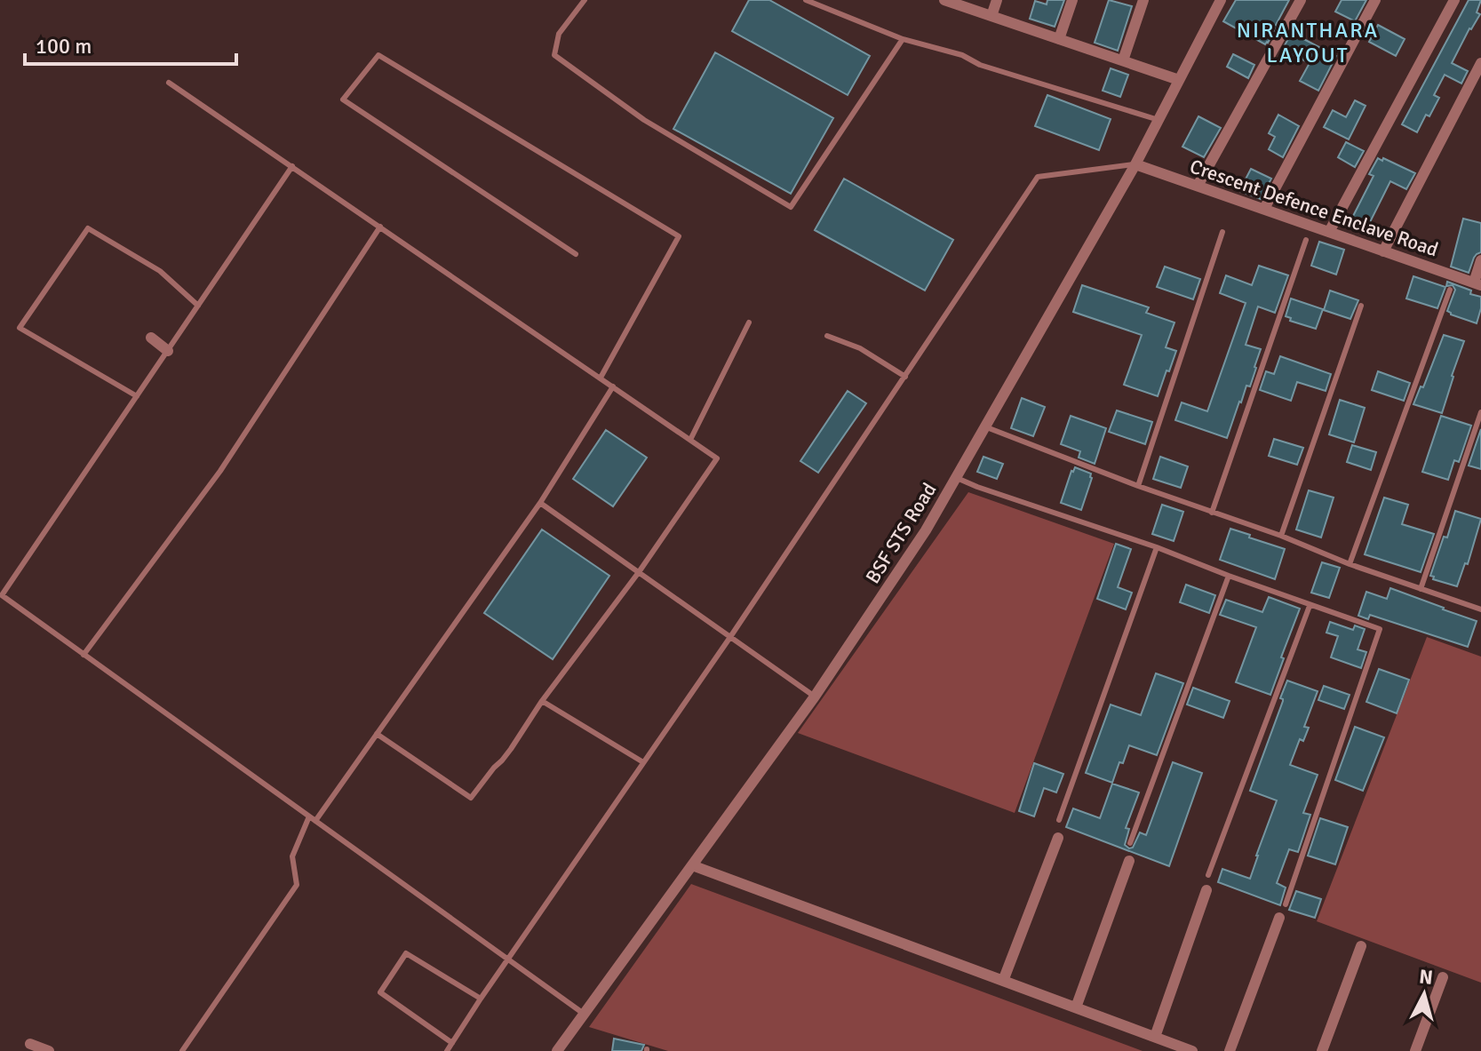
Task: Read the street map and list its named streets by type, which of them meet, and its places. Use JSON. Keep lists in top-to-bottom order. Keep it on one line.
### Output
{"streets":{"street":["Crescent Defence Enclave Road","BSF STS Road"]},"crossings":[["Crescent Defence Enclave Road","BSF STS Road"]],"districts":["NIRANTHARA LAYOUT"],"scale_bar":"100 m","north":"top"}
